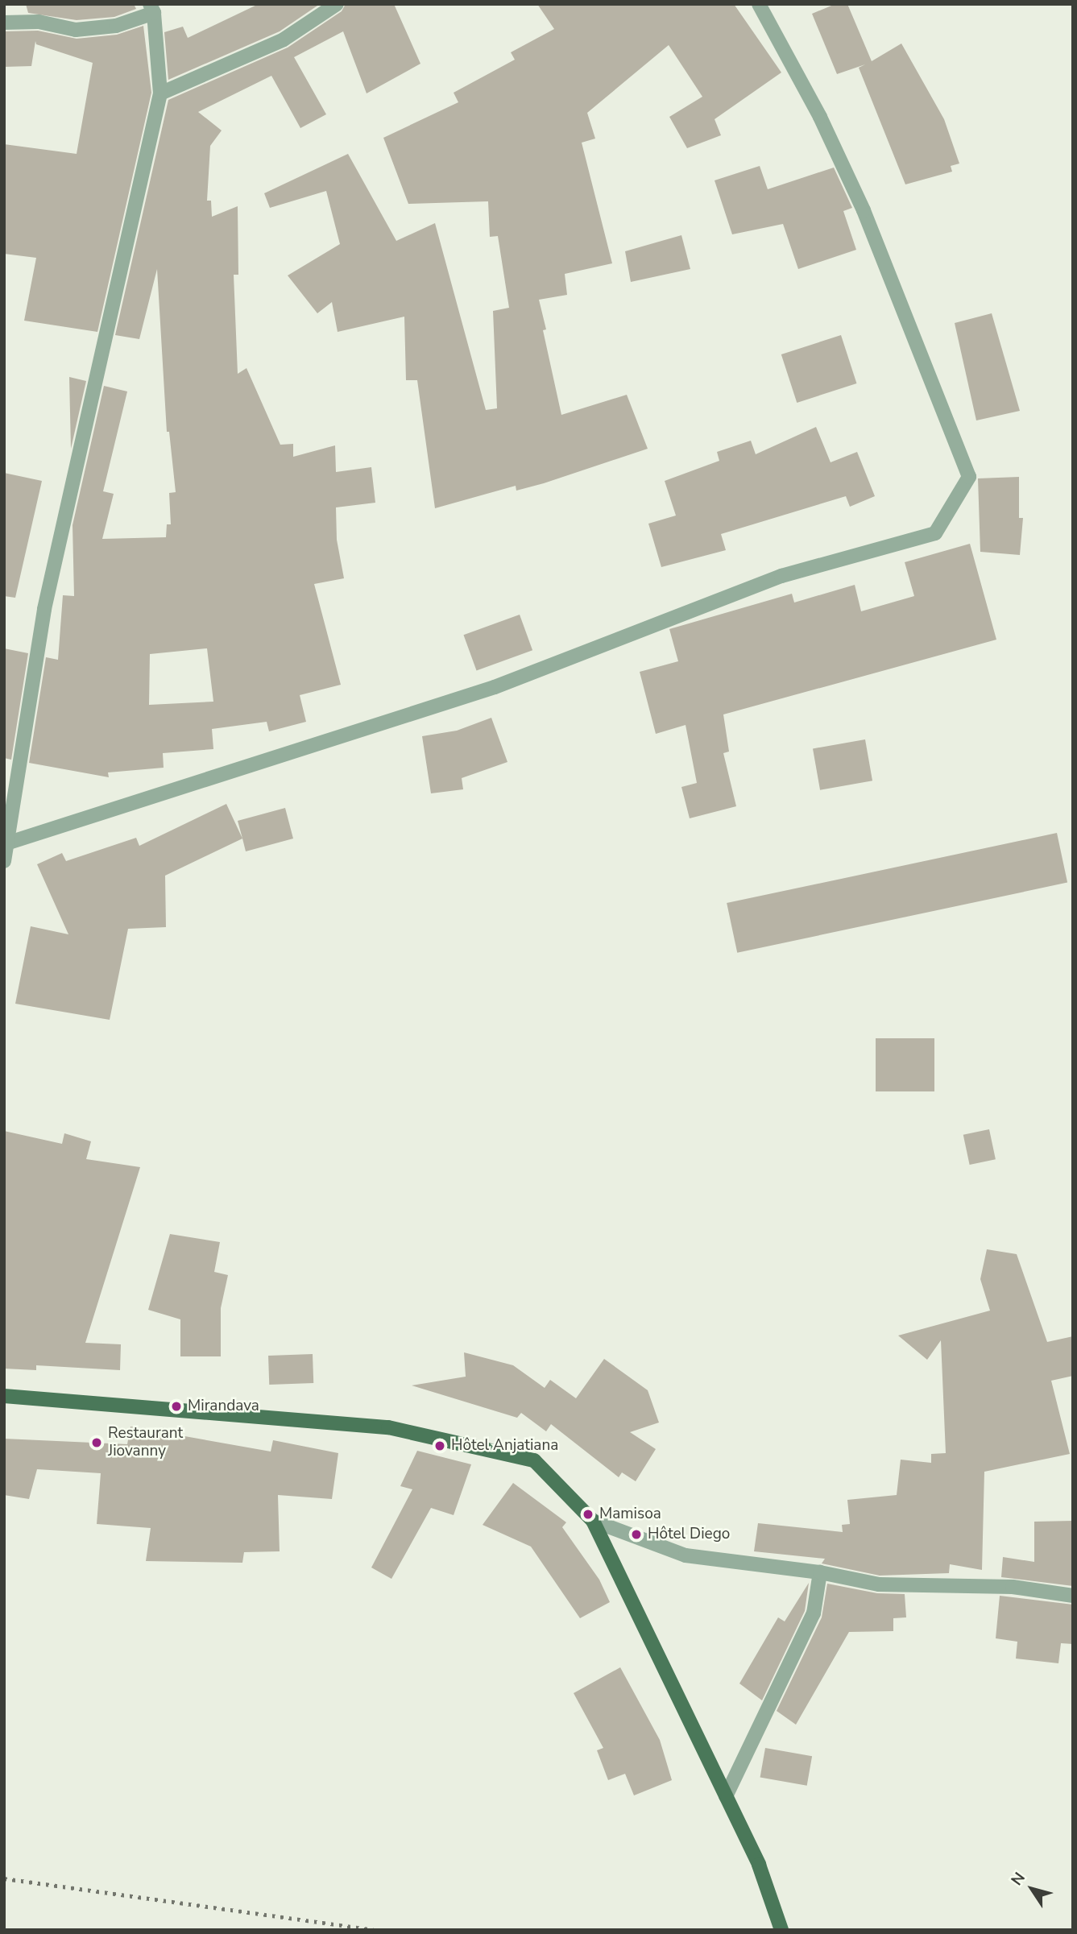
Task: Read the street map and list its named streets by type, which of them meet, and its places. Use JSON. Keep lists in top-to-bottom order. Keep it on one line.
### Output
{"places":["Mirandava","Restaurant Jiovanny","Hôtel Anjatiana","Mamisoa","Hôtel Diego"],"north":"top left"}
